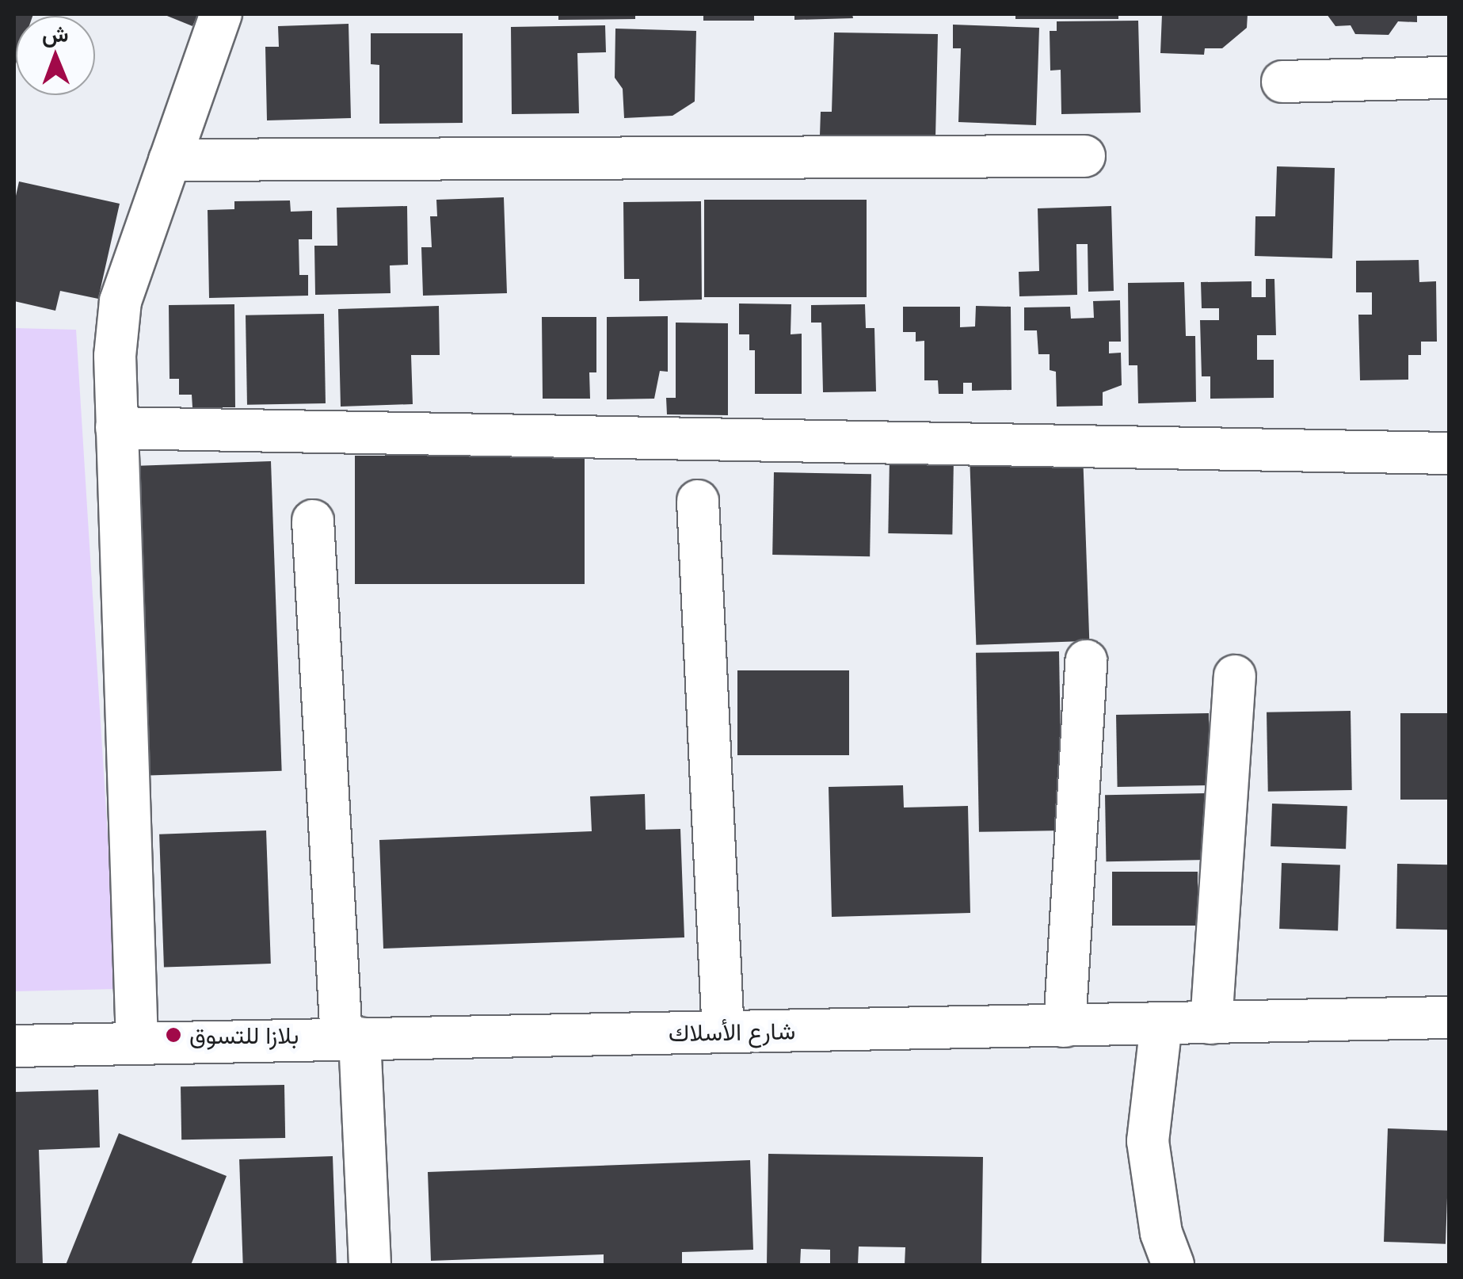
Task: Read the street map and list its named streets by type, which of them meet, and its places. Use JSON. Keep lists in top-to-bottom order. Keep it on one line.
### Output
{"streets":{"street":["شارع الأسلاك"]},"places":["بلازا للتسوق"],"north":"top"}
